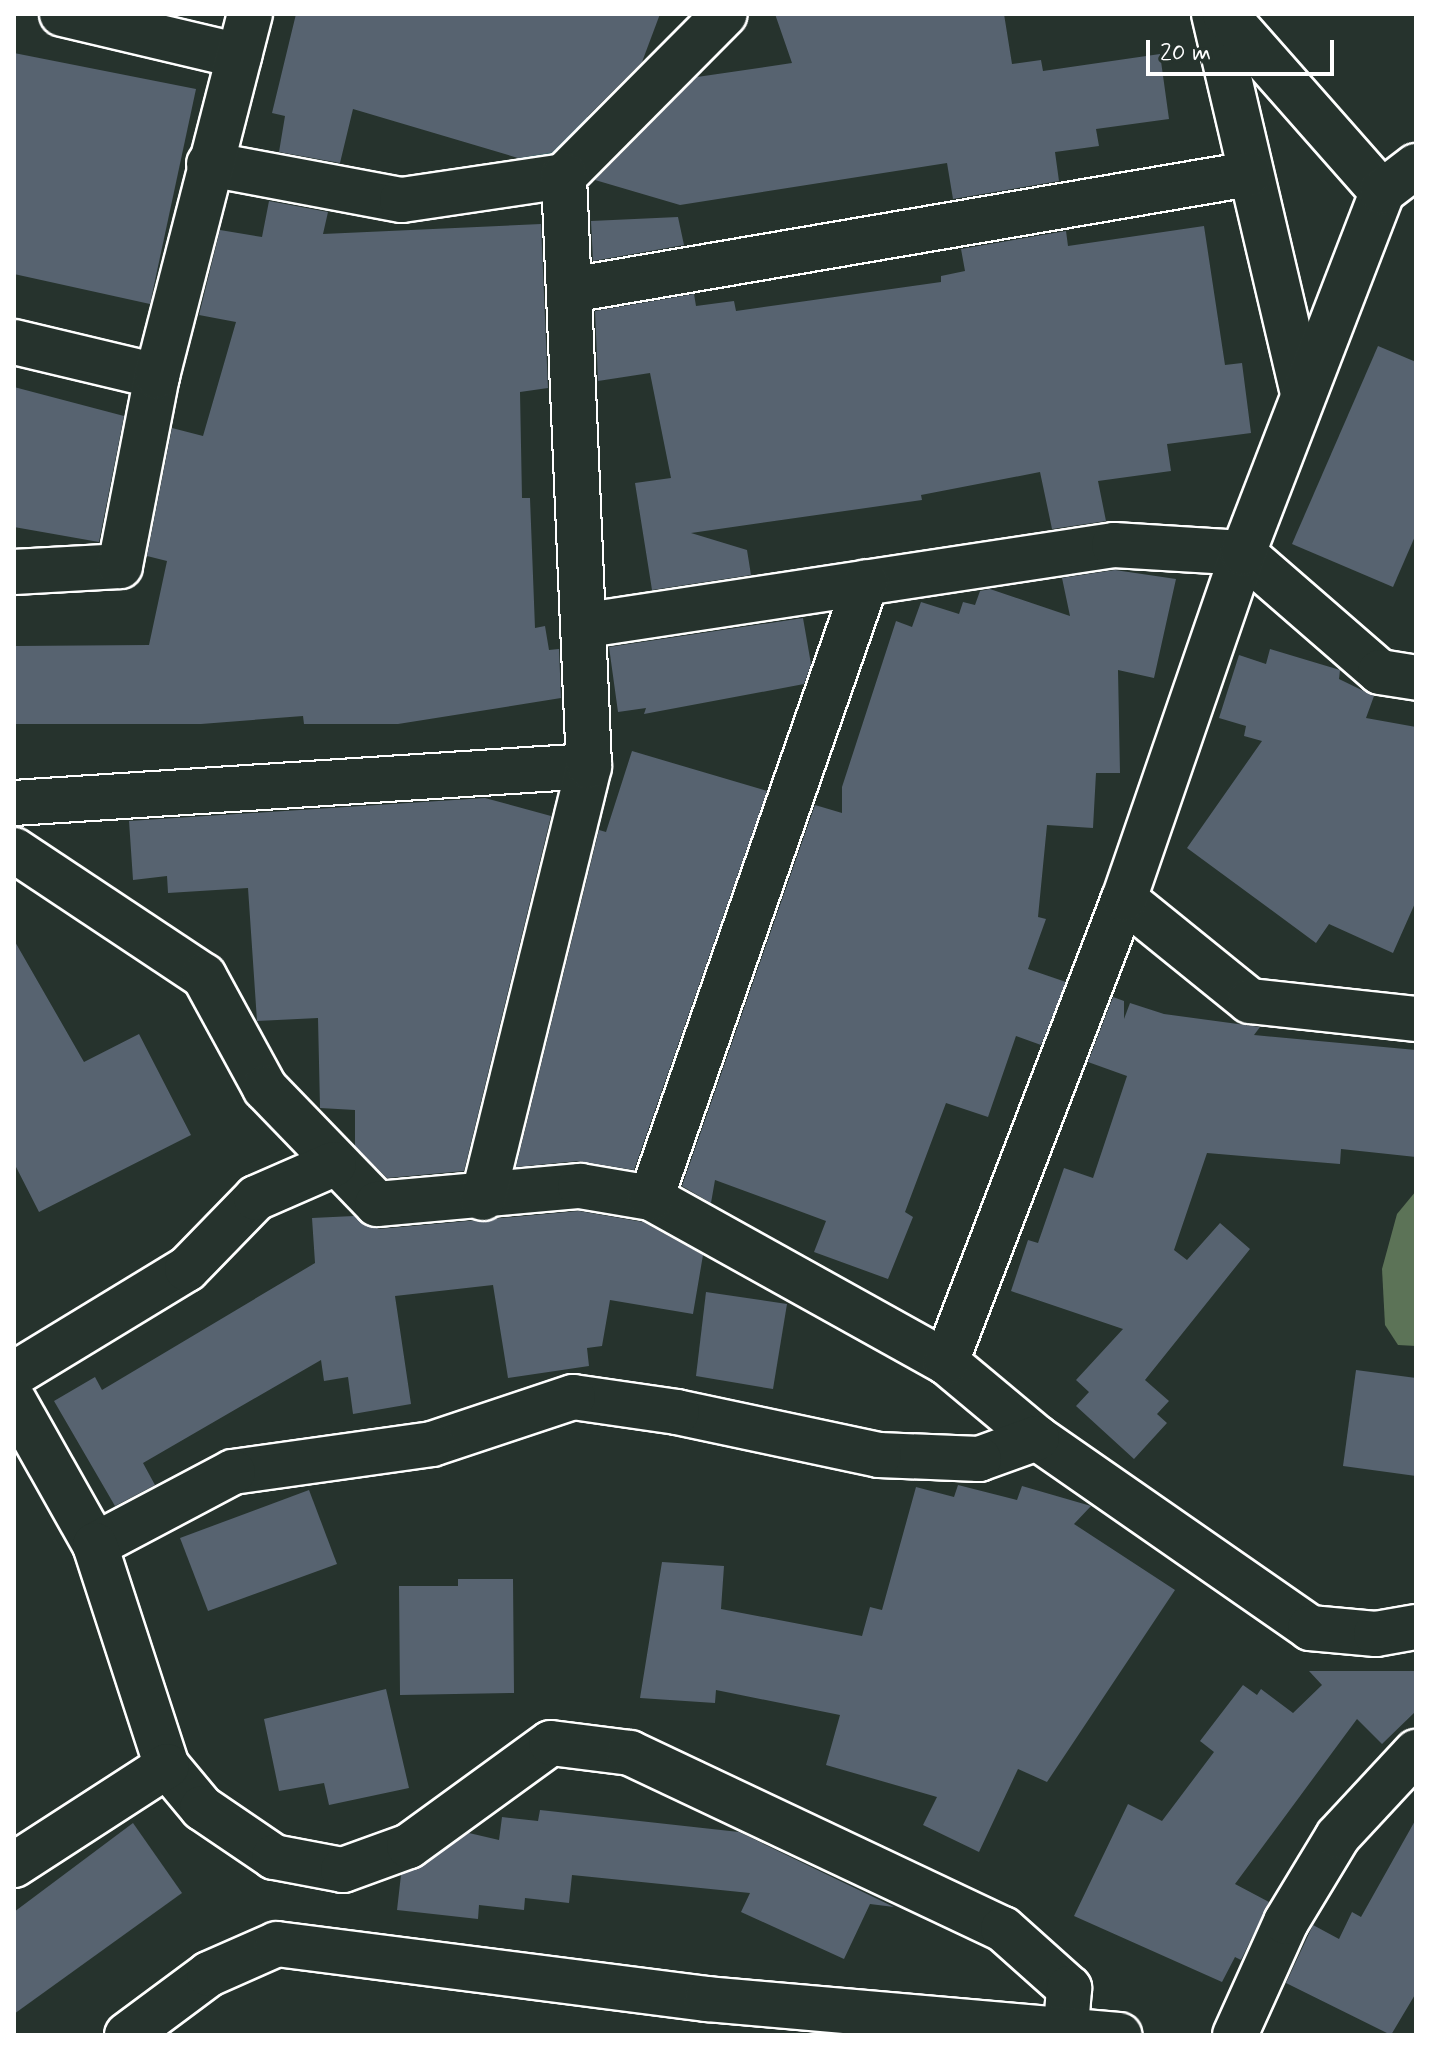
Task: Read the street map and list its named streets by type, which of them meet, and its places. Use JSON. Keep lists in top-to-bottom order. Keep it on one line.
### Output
{"scale_bar":"20 m"}
